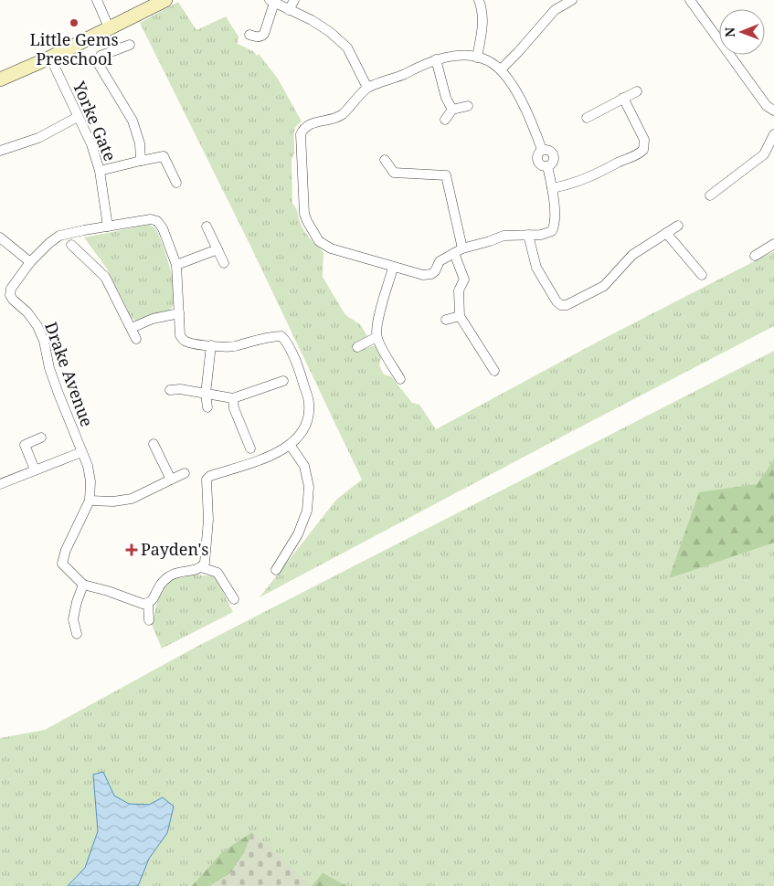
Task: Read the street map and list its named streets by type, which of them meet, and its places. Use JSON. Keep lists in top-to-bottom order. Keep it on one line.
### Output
{"streets":{"street":["Yorke Gate","Drake Avenue"]},"crossings":[["Yorke Gate","Drake Avenue"]],"places":{"other":["Little Gems Preschool"],"health":["Payden's"]},"north":"left"}
